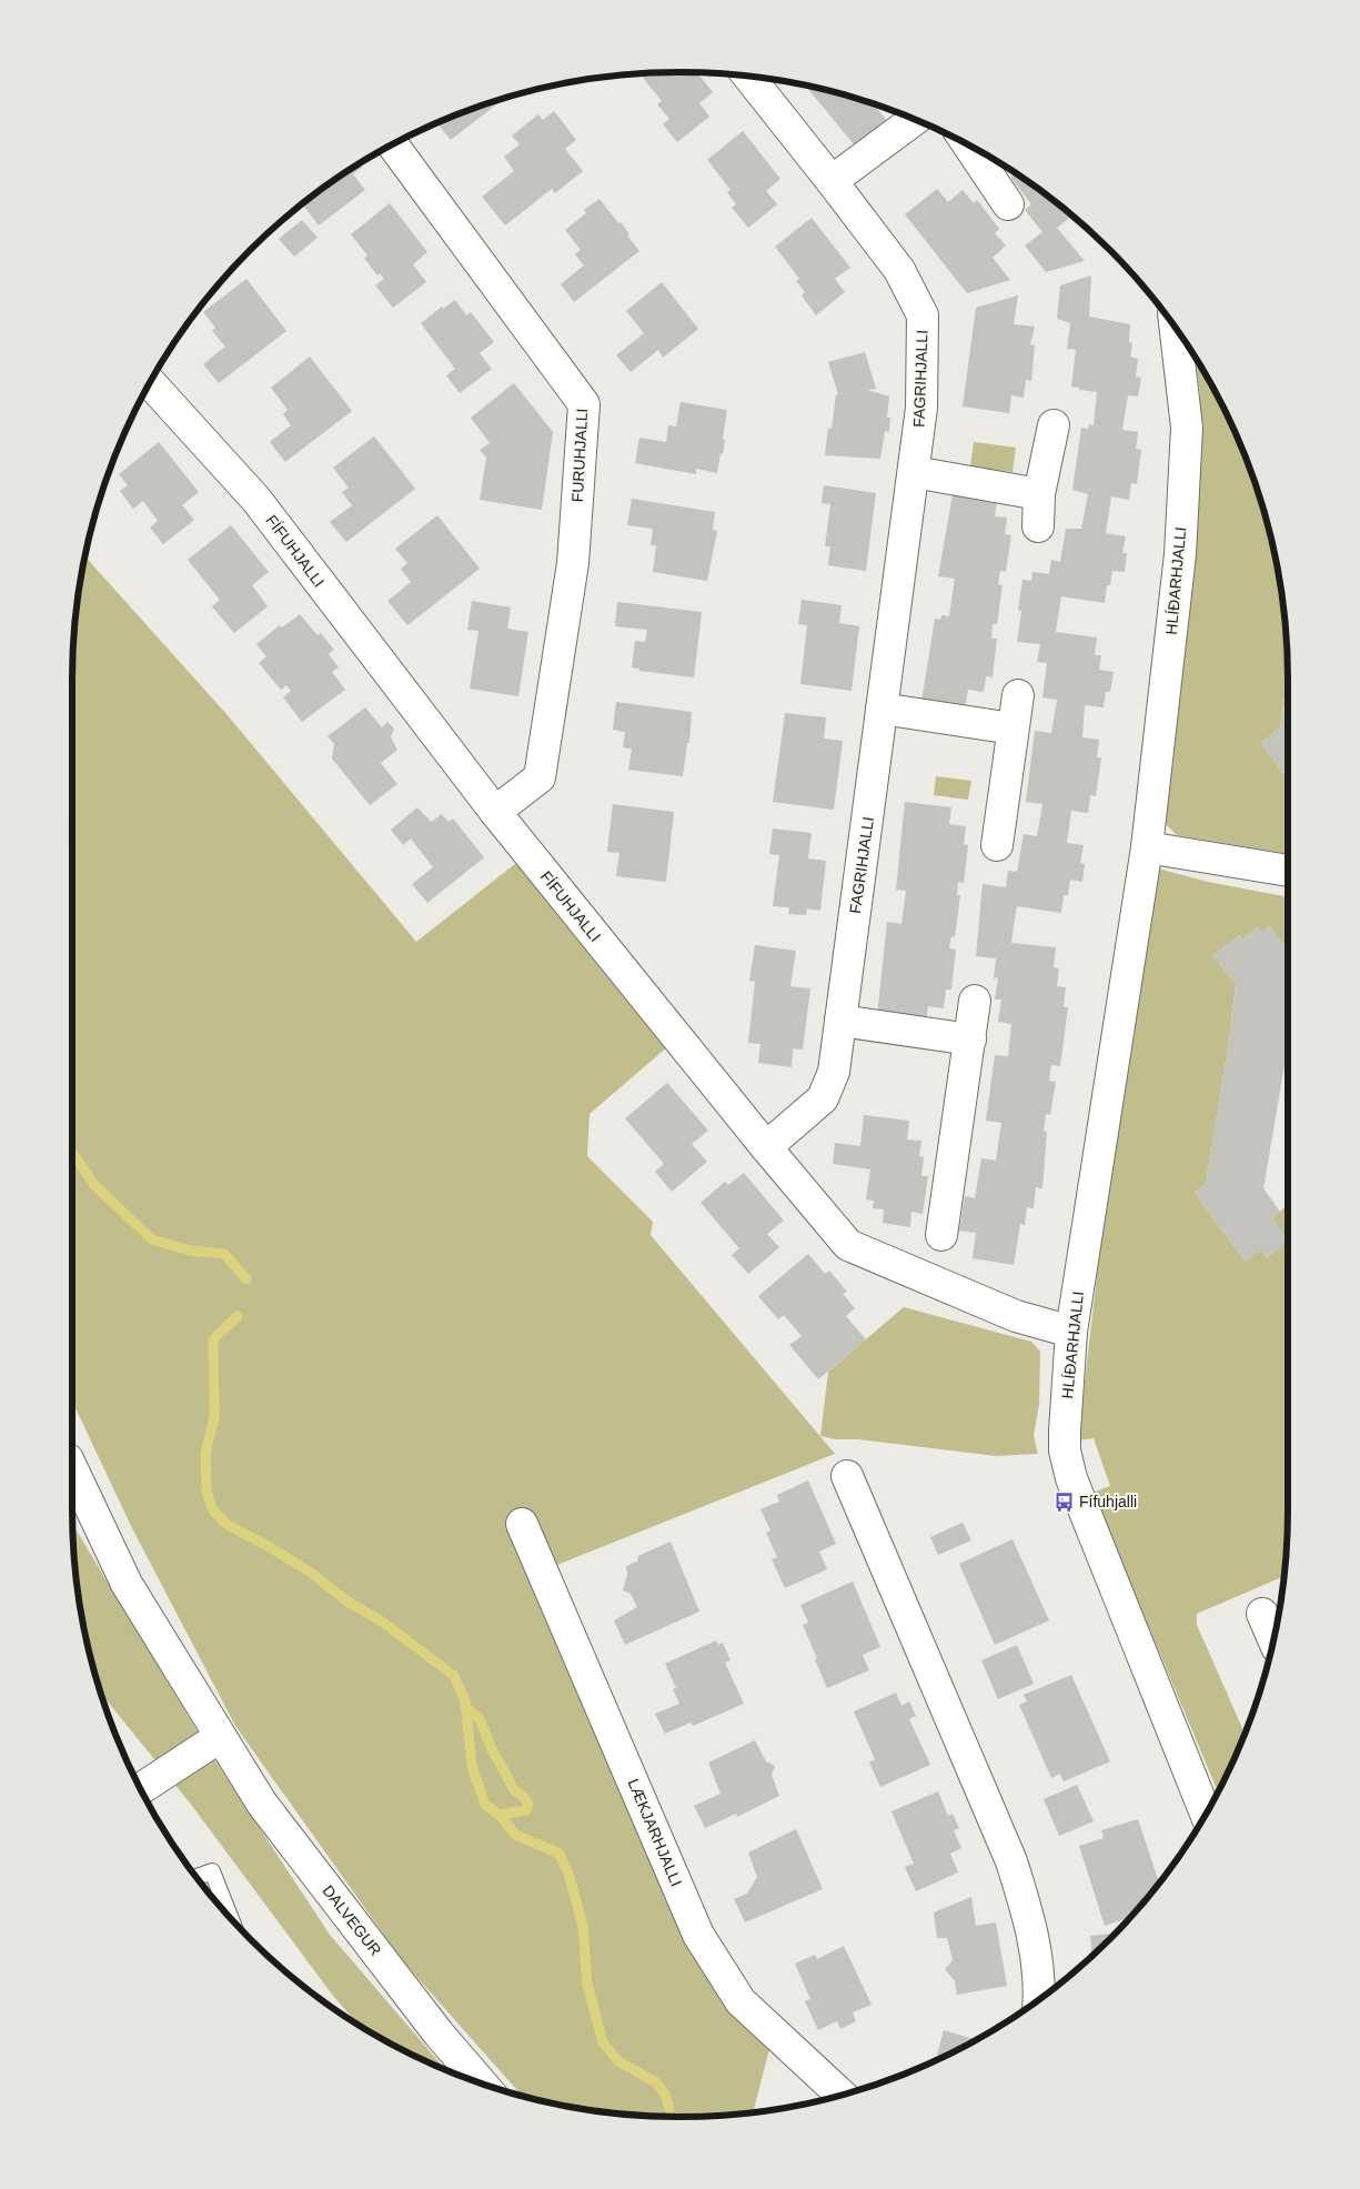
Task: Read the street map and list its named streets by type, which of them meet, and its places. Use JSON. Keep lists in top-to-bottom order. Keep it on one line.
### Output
{"streets":{"street":["FAGRIHJALLI","FURUHJALLI","FÍFUHJALLI","HLÍÐARHJALLI","LÆKJARHJALLI","DALVEGUR"]},"crossings":[["FAGRIHJALLI","FÍFUHJALLI"],["FURUHJALLI","FÍFUHJALLI"],["FÍFUHJALLI","HLÍÐARHJALLI"]],"places":{"bus stop":["Fífuhjalli"]}}
